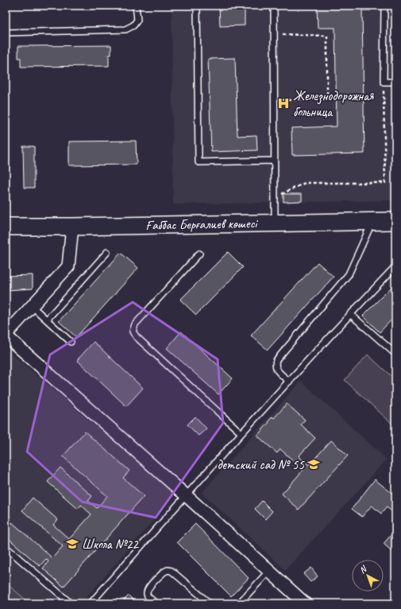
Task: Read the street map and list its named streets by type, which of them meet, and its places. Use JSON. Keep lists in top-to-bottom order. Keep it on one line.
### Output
{"streets":{"main road":["Ғаббас Берғалиев көшесі"]},"places":{"hospital":["Железнодорожная больница"],"school or university":["детский сад № 55","Школа №22"]},"north":"top left"}
